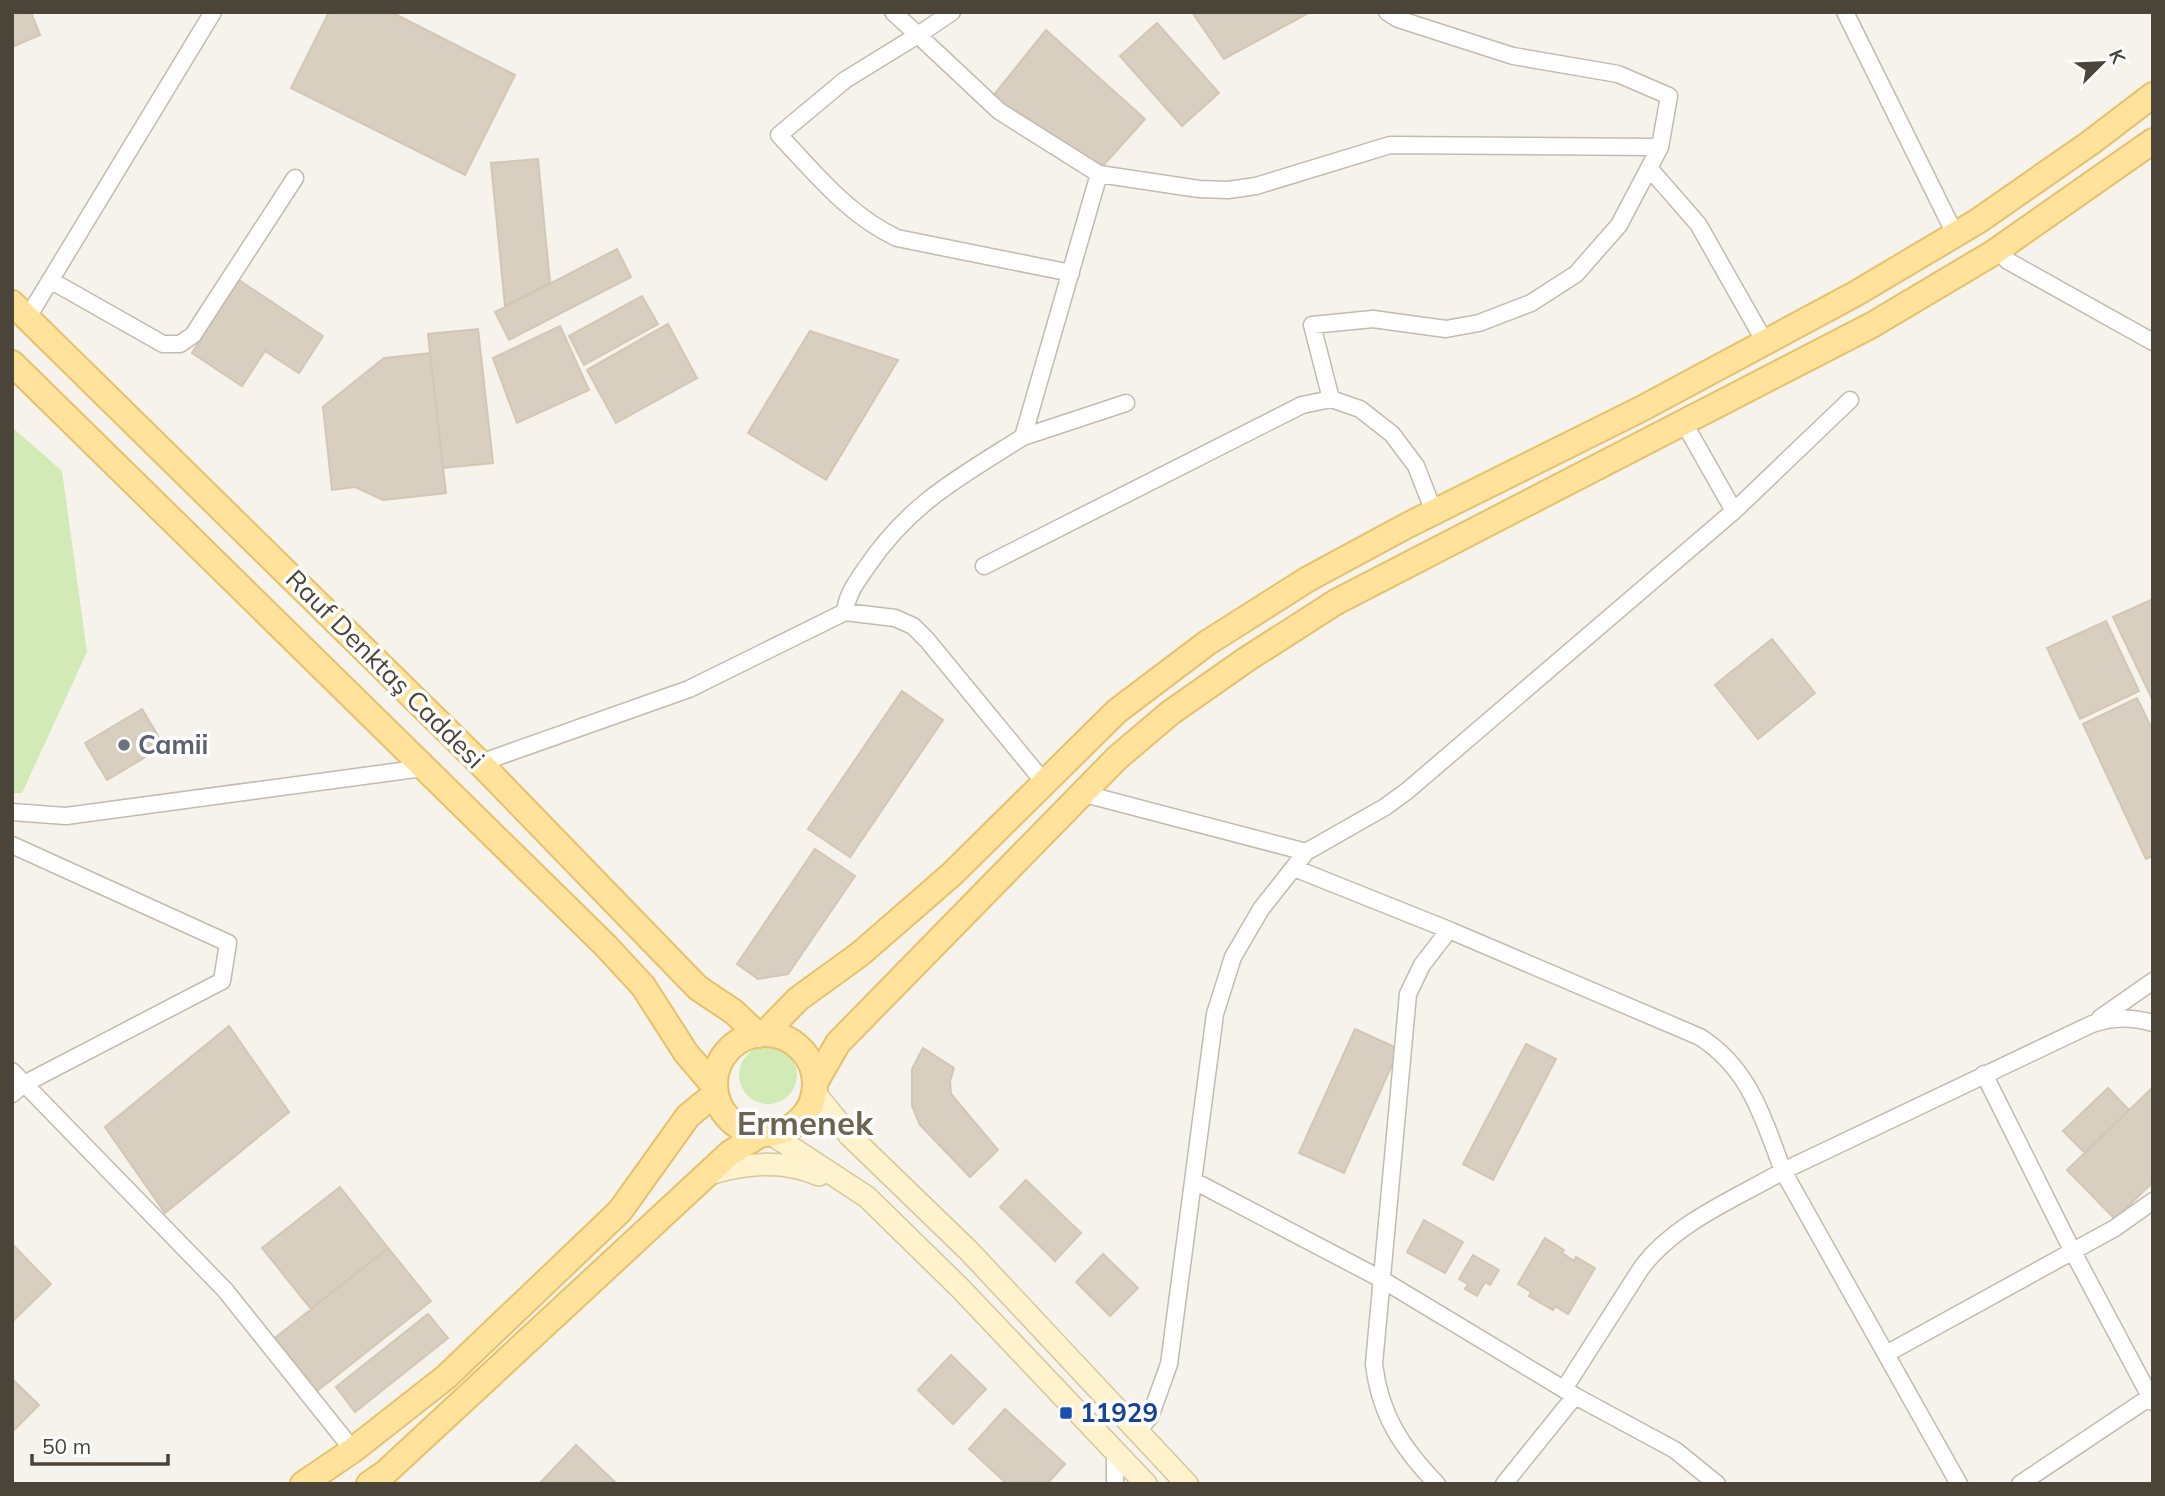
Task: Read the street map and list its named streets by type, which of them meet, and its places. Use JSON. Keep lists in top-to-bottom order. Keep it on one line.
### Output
{"streets":{"main road":["Rauf Denktaş Caddesi"]},"districts":["Ermenek"],"places":{"other":["Camii"],"transit":["11929"]},"scale_bar":"50 m","north":"top right"}
